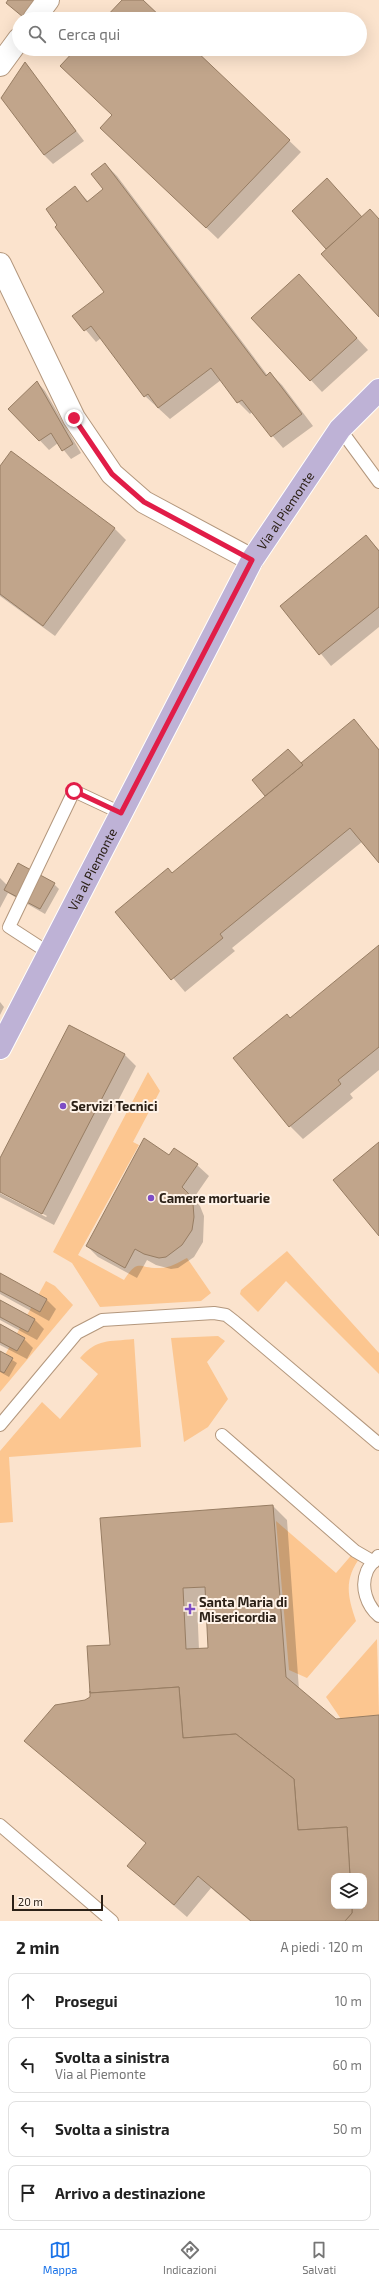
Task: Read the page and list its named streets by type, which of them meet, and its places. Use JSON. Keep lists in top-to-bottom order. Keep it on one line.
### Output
{"streets":{"main road":["Via al Piemonte"]},"places":{"other":["Servizi Tecnici","Camere mortuarie"],"health":["Santa Maria di Misericordia"]},"scale_bar":"20 m","page":{"search":"Cerca qui","scale":"20 m","heading":["2 min","A piedi · 120 m"],"list":[["Prosegui","10 m"],["Svolta a sinistra","Via al Piemonte","60 m"],["Svolta a sinistra","50 m"],"Arrivo a destinazione"],"nav":["Mappa","Indicazioni","Salvati"]}}
